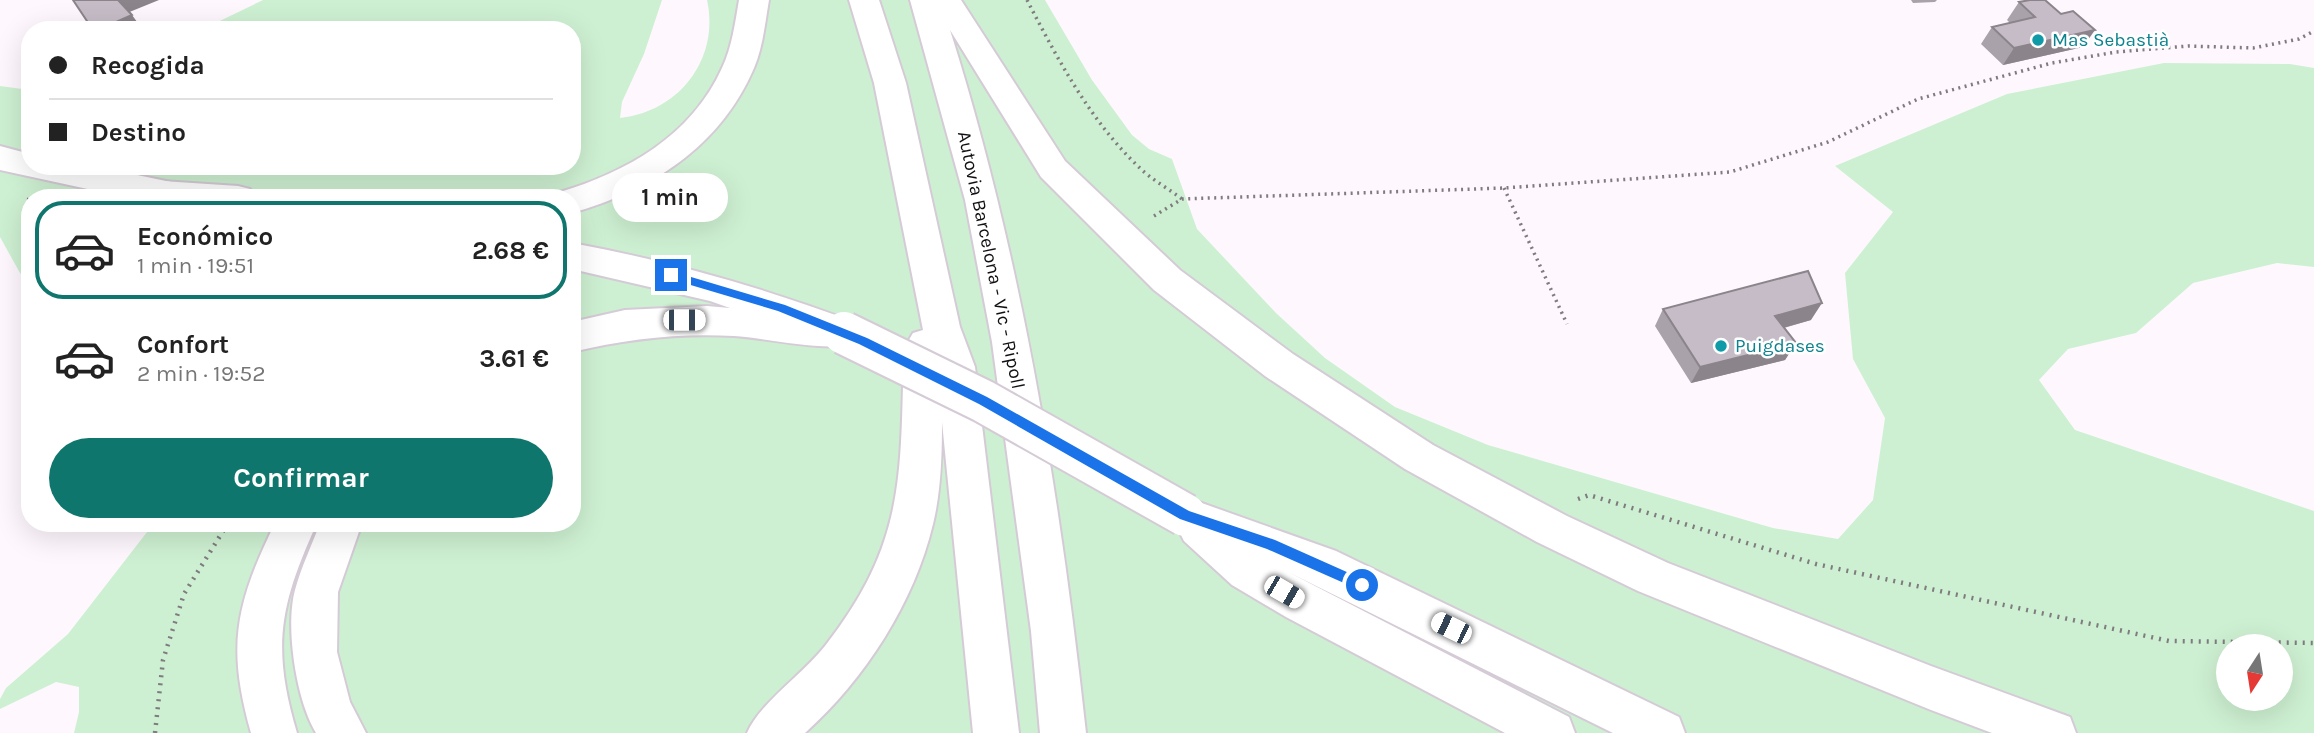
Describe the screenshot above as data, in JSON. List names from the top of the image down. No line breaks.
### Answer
{"streets":{"main road":["Autovia Barcelona - Vic - Ripoll"]},"places":["Mas Sebastià","Puigdases"],"north":"bottom","page":{"banner":["Recogida","Destino"],"bubble":"1 min","list":[{"name":"Económico","note":"1 min · 19:51","value":"2.68 €"},{"name":"Confort","note":"2 min · 19:52","value":"3.61 €"}],"buttons":"Confirmar"}}
